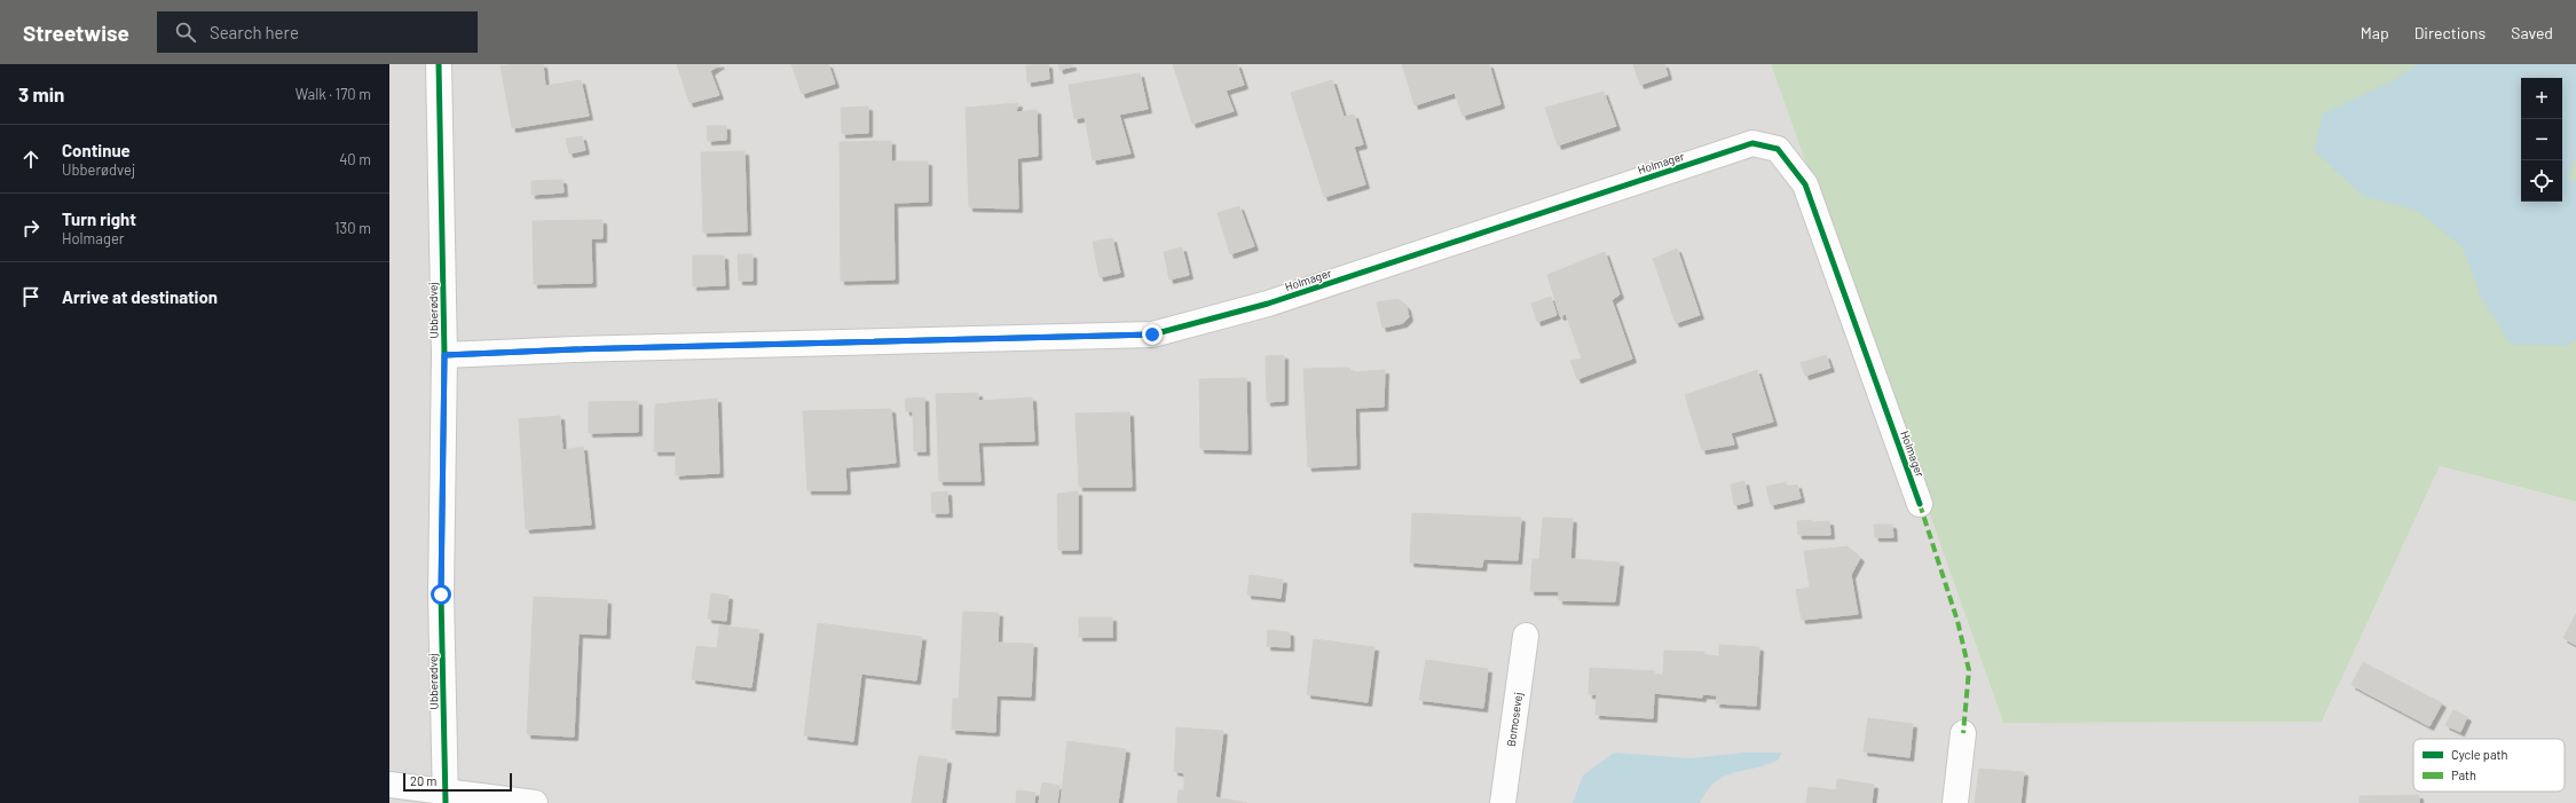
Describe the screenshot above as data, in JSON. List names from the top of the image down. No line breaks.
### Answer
{"streets":{"street":["Holmager","Ubberødvej","Bomosevej"]},"crossings":[["Holmager","Ubberødvej"]],"legend":["Cycle path","Path"],"scale_bar":"20 m","page":{"header":"Streetwise","search":"Search here","nav":["Map","Directions","Saved"],"heading":["3 min","Walk · 170 m"],"map_buttons":["+","−"],"list":[["Continue","Ubberødvej","40 m"],["Turn right","Holmager","130 m"],"Arrive at destination"],"scale":"20 m"}}
